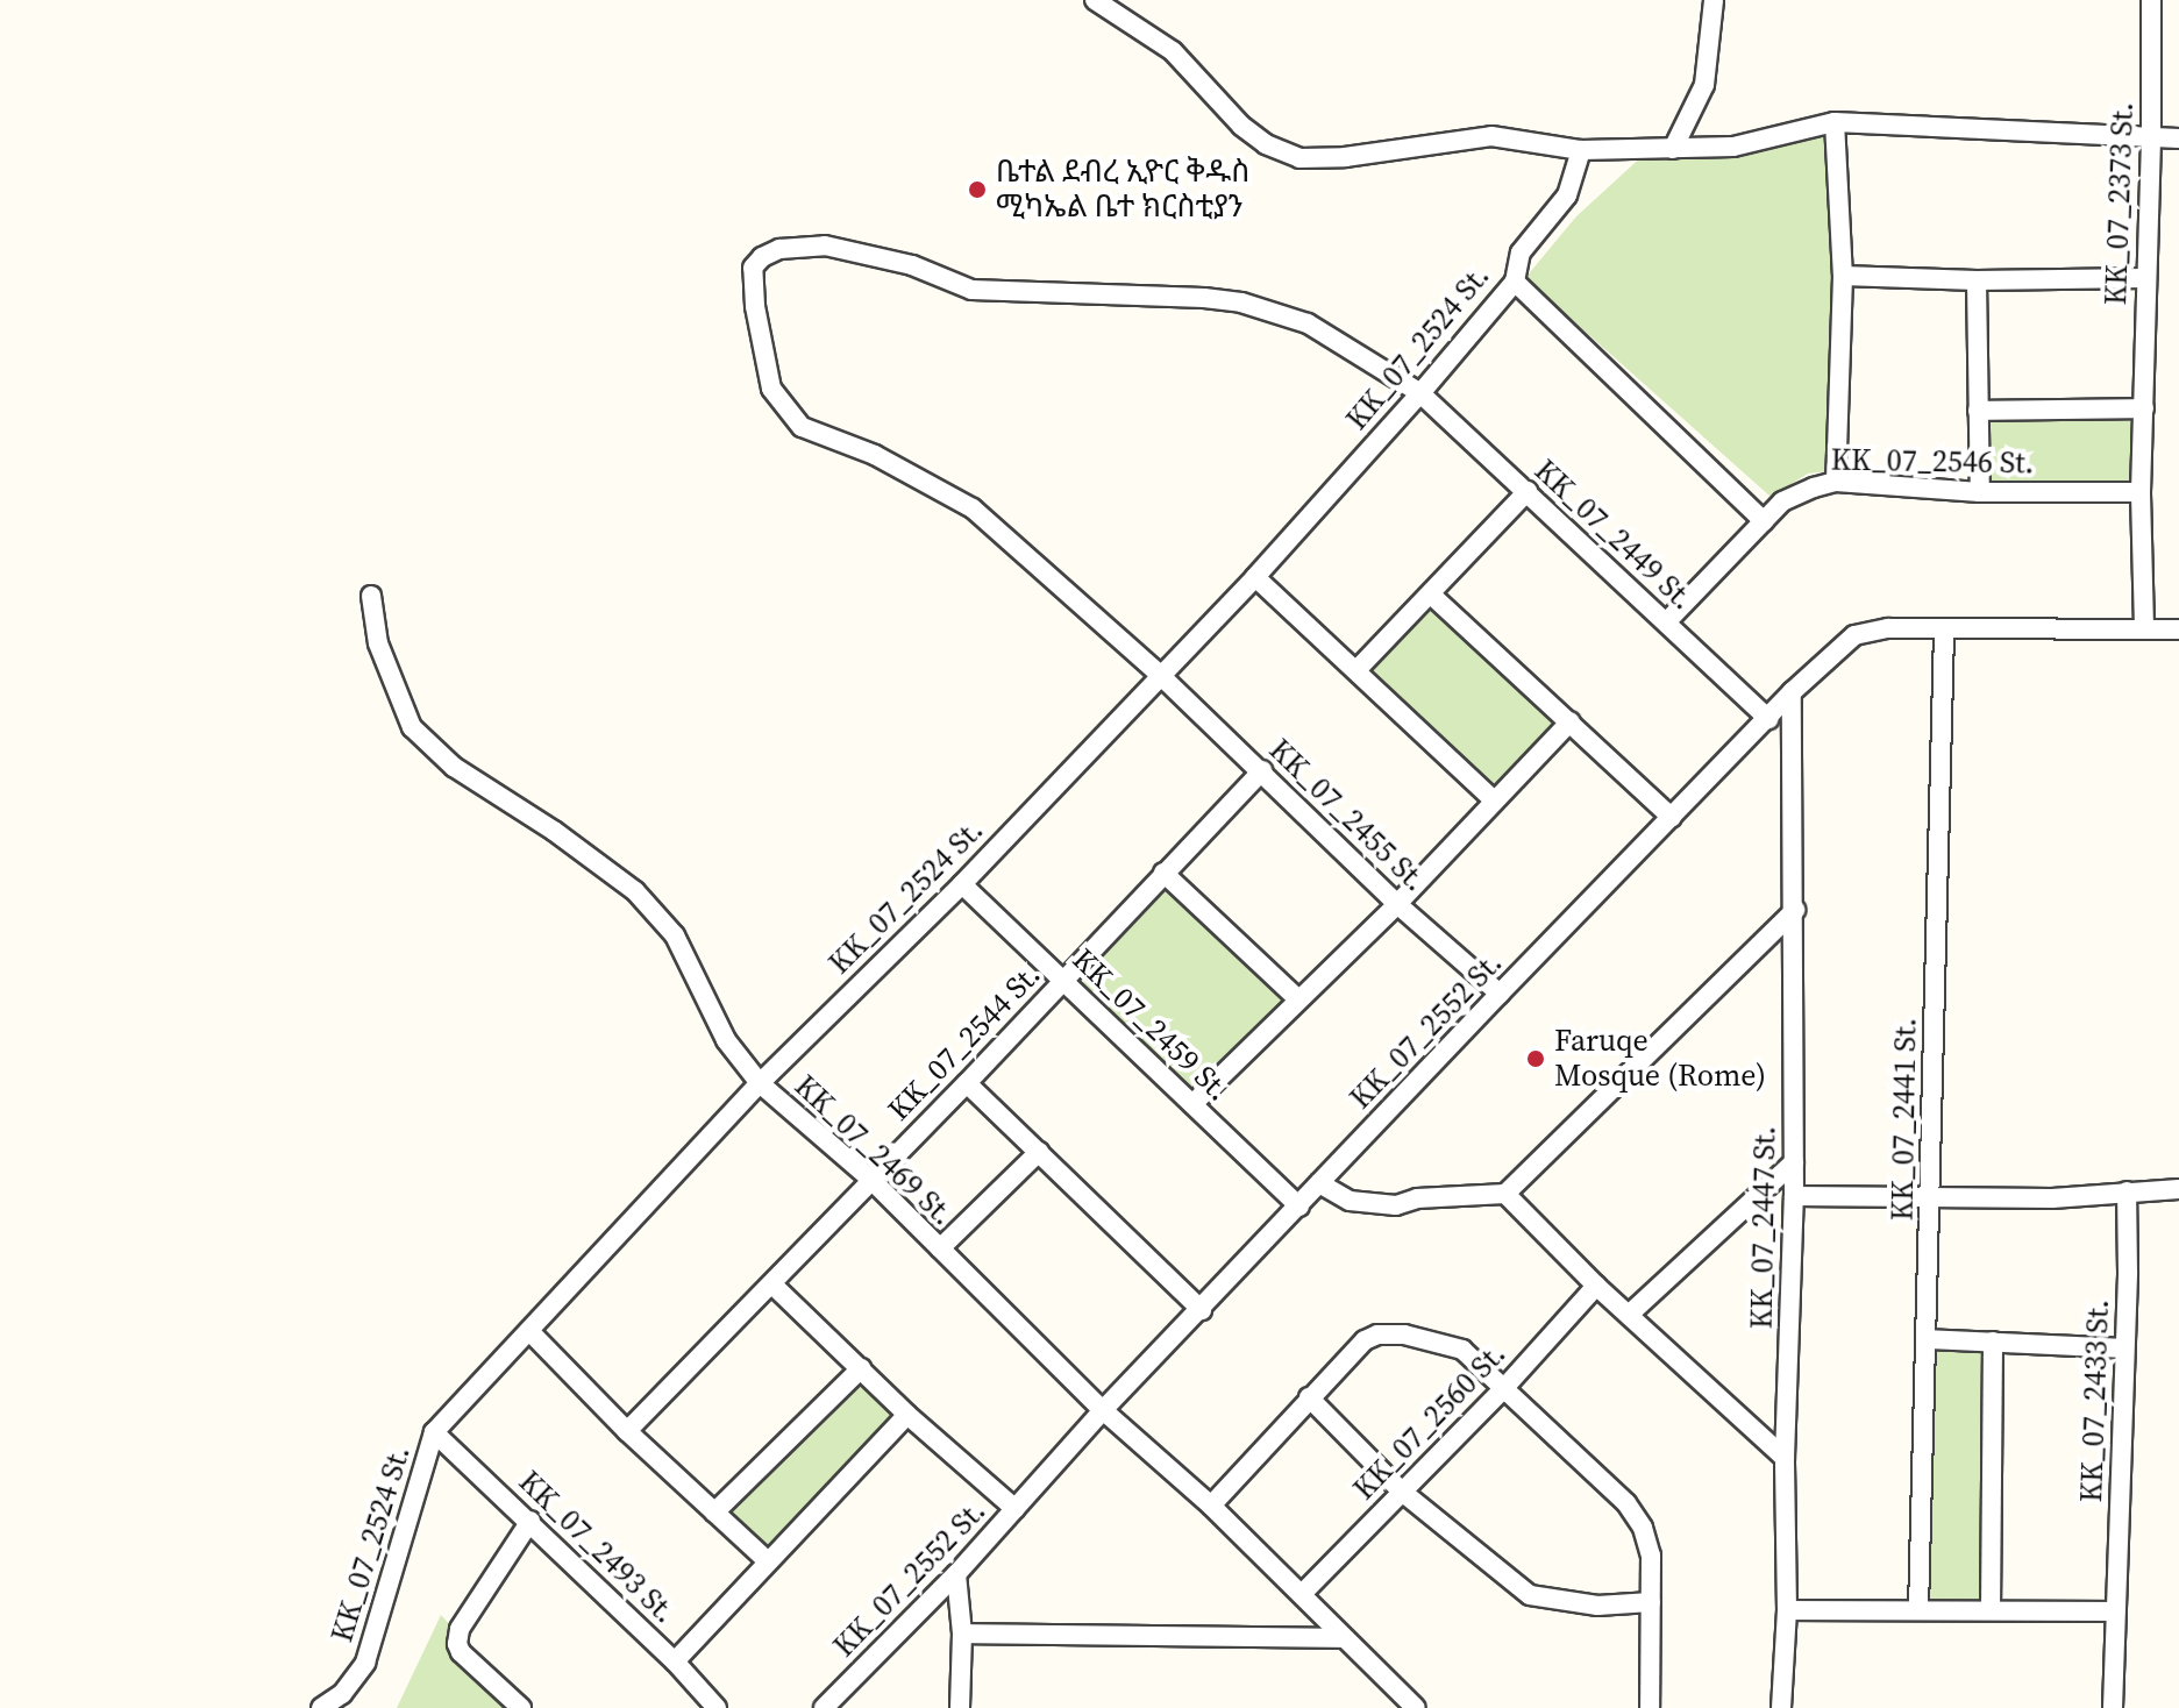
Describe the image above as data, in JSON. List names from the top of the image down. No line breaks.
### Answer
{"streets":{"street":["KK_07_2373 St.","KK_07_2524 St.","KK_07_2546 St.","KK_07_2449 St.","KK_07_2455 St.","KK_07_2459 St.","KK_07_2552 St.","KK_07_2544 St.","KK_07_2441 St.","KK_07_2469 St.","KK_07_2447 St.","KK_07_2433 St.","KK_07_2560 St.","KK_07_2493 St."]},"crossings":[["KK_07_2373 St.","KK_07_2546 St."],["KK_07_2373 St.","KK_07_2552 St."],["KK_07_2524 St.","KK_07_2449 St."],["KK_07_2524 St.","KK_07_2455 St."],["KK_07_2524 St.","KK_07_2459 St."],["KK_07_2524 St.","KK_07_2469 St."],["KK_07_2524 St.","KK_07_2493 St."],["KK_07_2546 St.","KK_07_2449 St."],["KK_07_2449 St.","KK_07_2455 St."],["KK_07_2449 St.","KK_07_2552 St."],["KK_07_2455 St.","KK_07_2552 St."],["KK_07_2455 St.","KK_07_2544 St."],["KK_07_2459 St.","KK_07_2552 St."],["KK_07_2459 St.","KK_07_2544 St."],["KK_07_2552 St.","KK_07_2441 St."],["KK_07_2552 St.","KK_07_2469 St."],["KK_07_2552 St.","KK_07_2447 St."],["KK_07_2544 St.","KK_07_2469 St."],["KK_07_2469 St.","KK_07_2560 St."]],"places":["ቤተል ደብረ ኢዮር ቅዱስ ሚካኤል ቤተ ክርስቲያን","Faruqe Mosque (Rome)"]}
